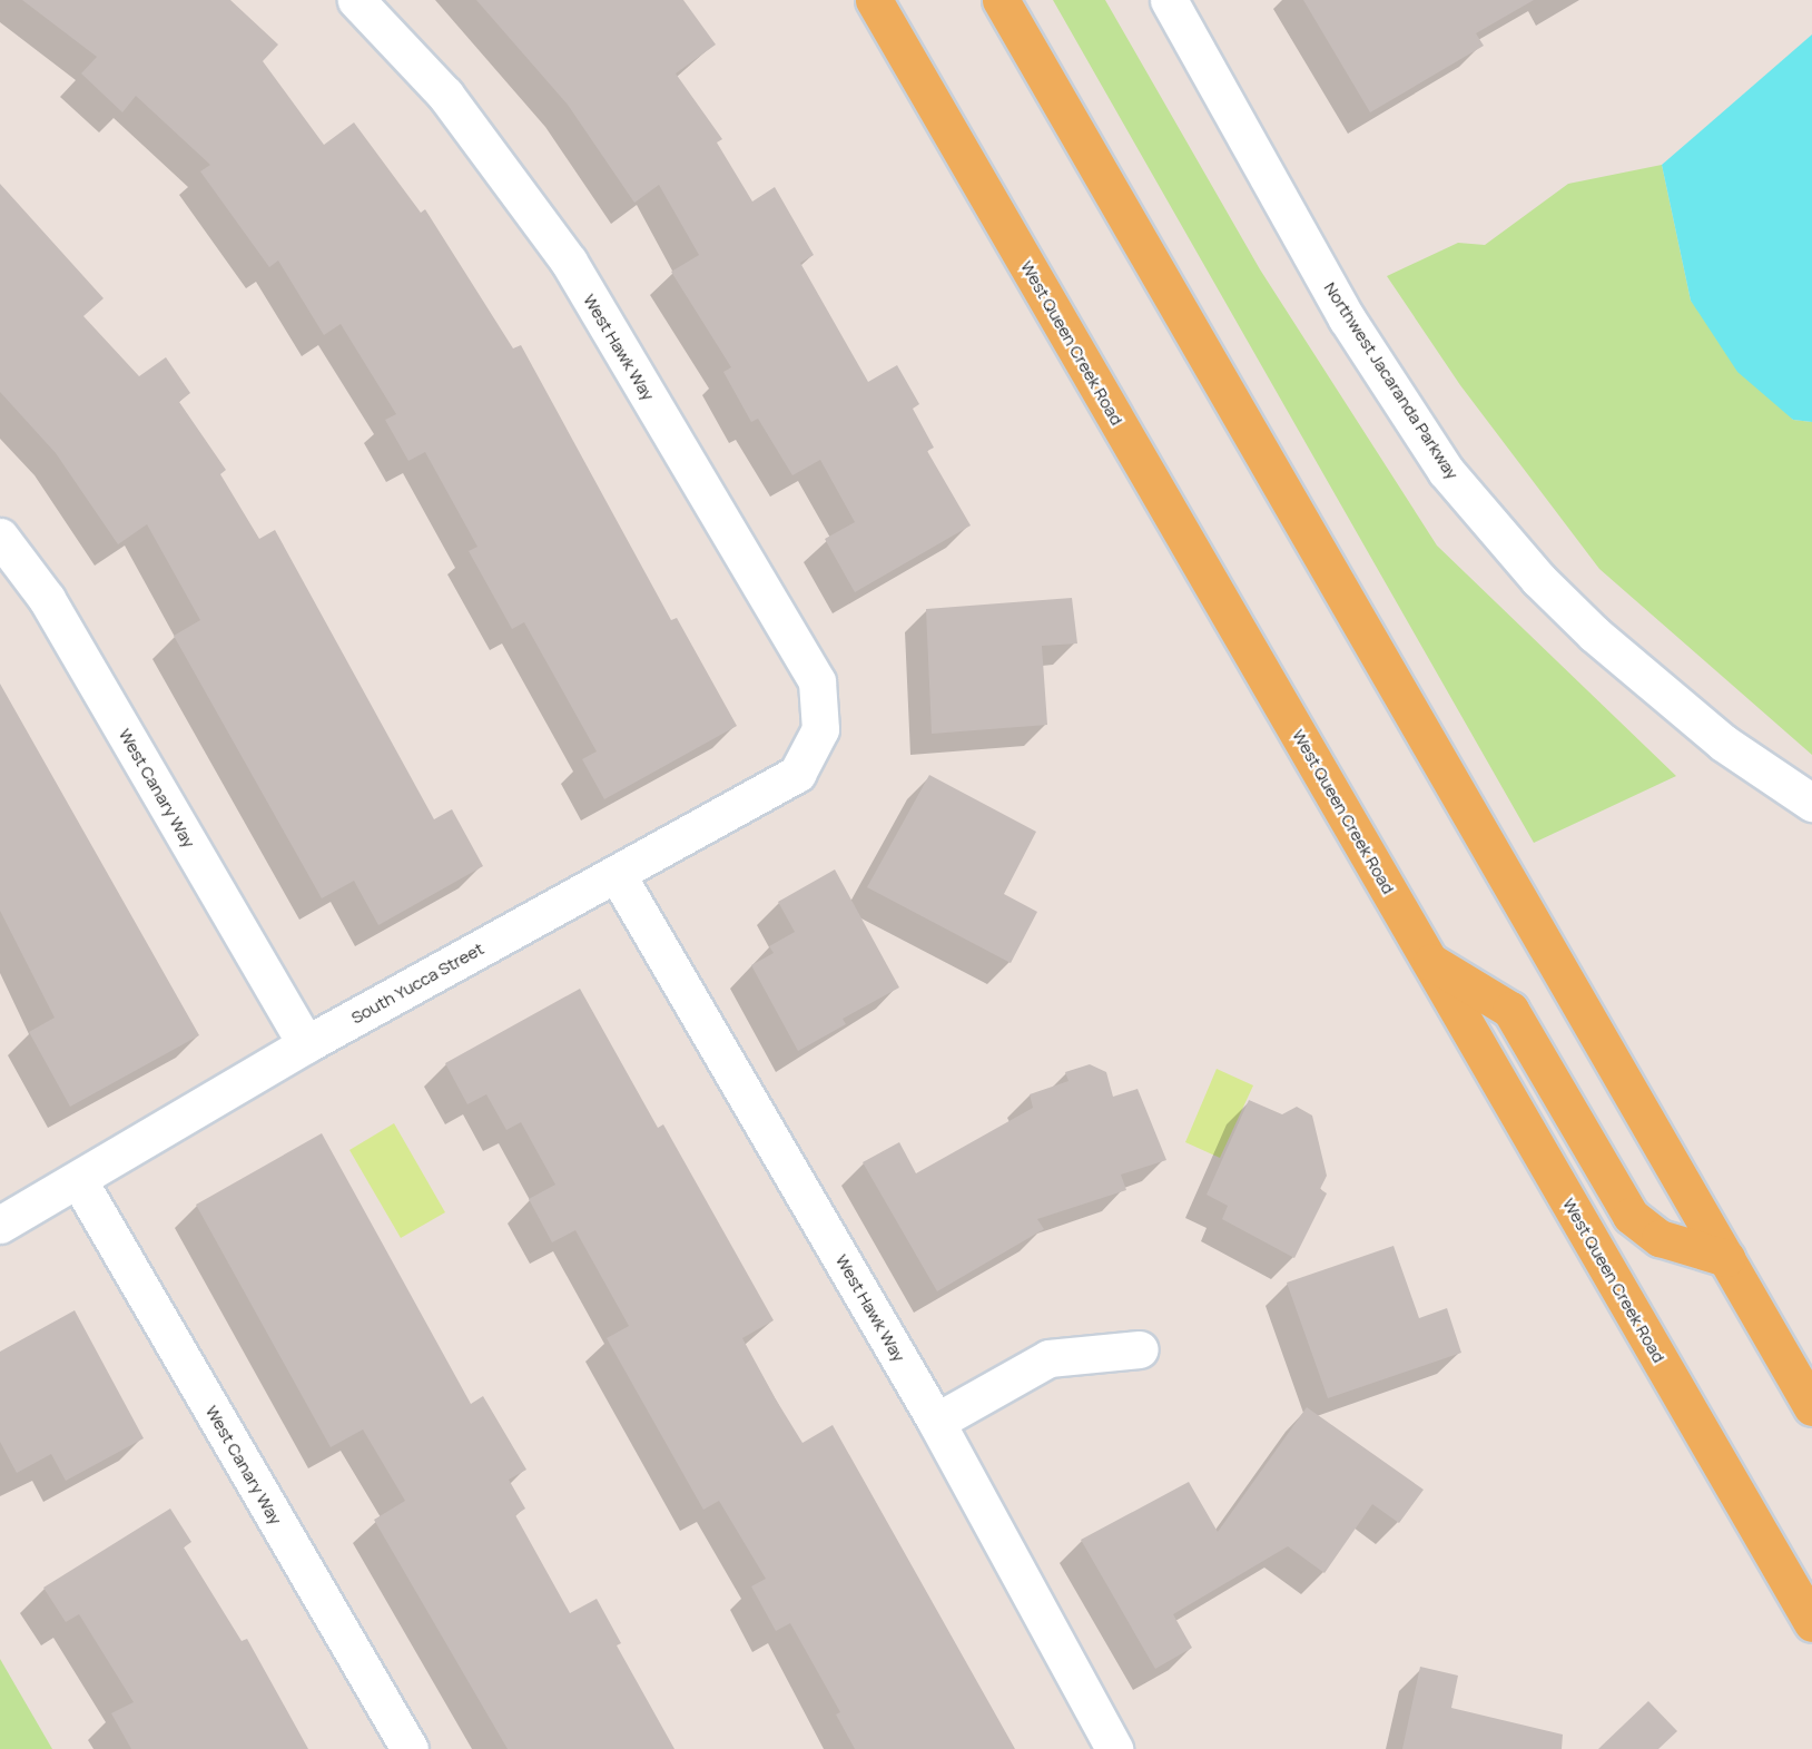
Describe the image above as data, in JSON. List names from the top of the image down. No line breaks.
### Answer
{"streets":{"main road":["West Queen Creek Road"],"street":["West Hawk Way","Northwest Jacaranda Parkway","West Canary Way","South Yucca Street"]},"crossings":[["West Hawk Way","South Yucca Street"],["West Canary Way","South Yucca Street"]]}
